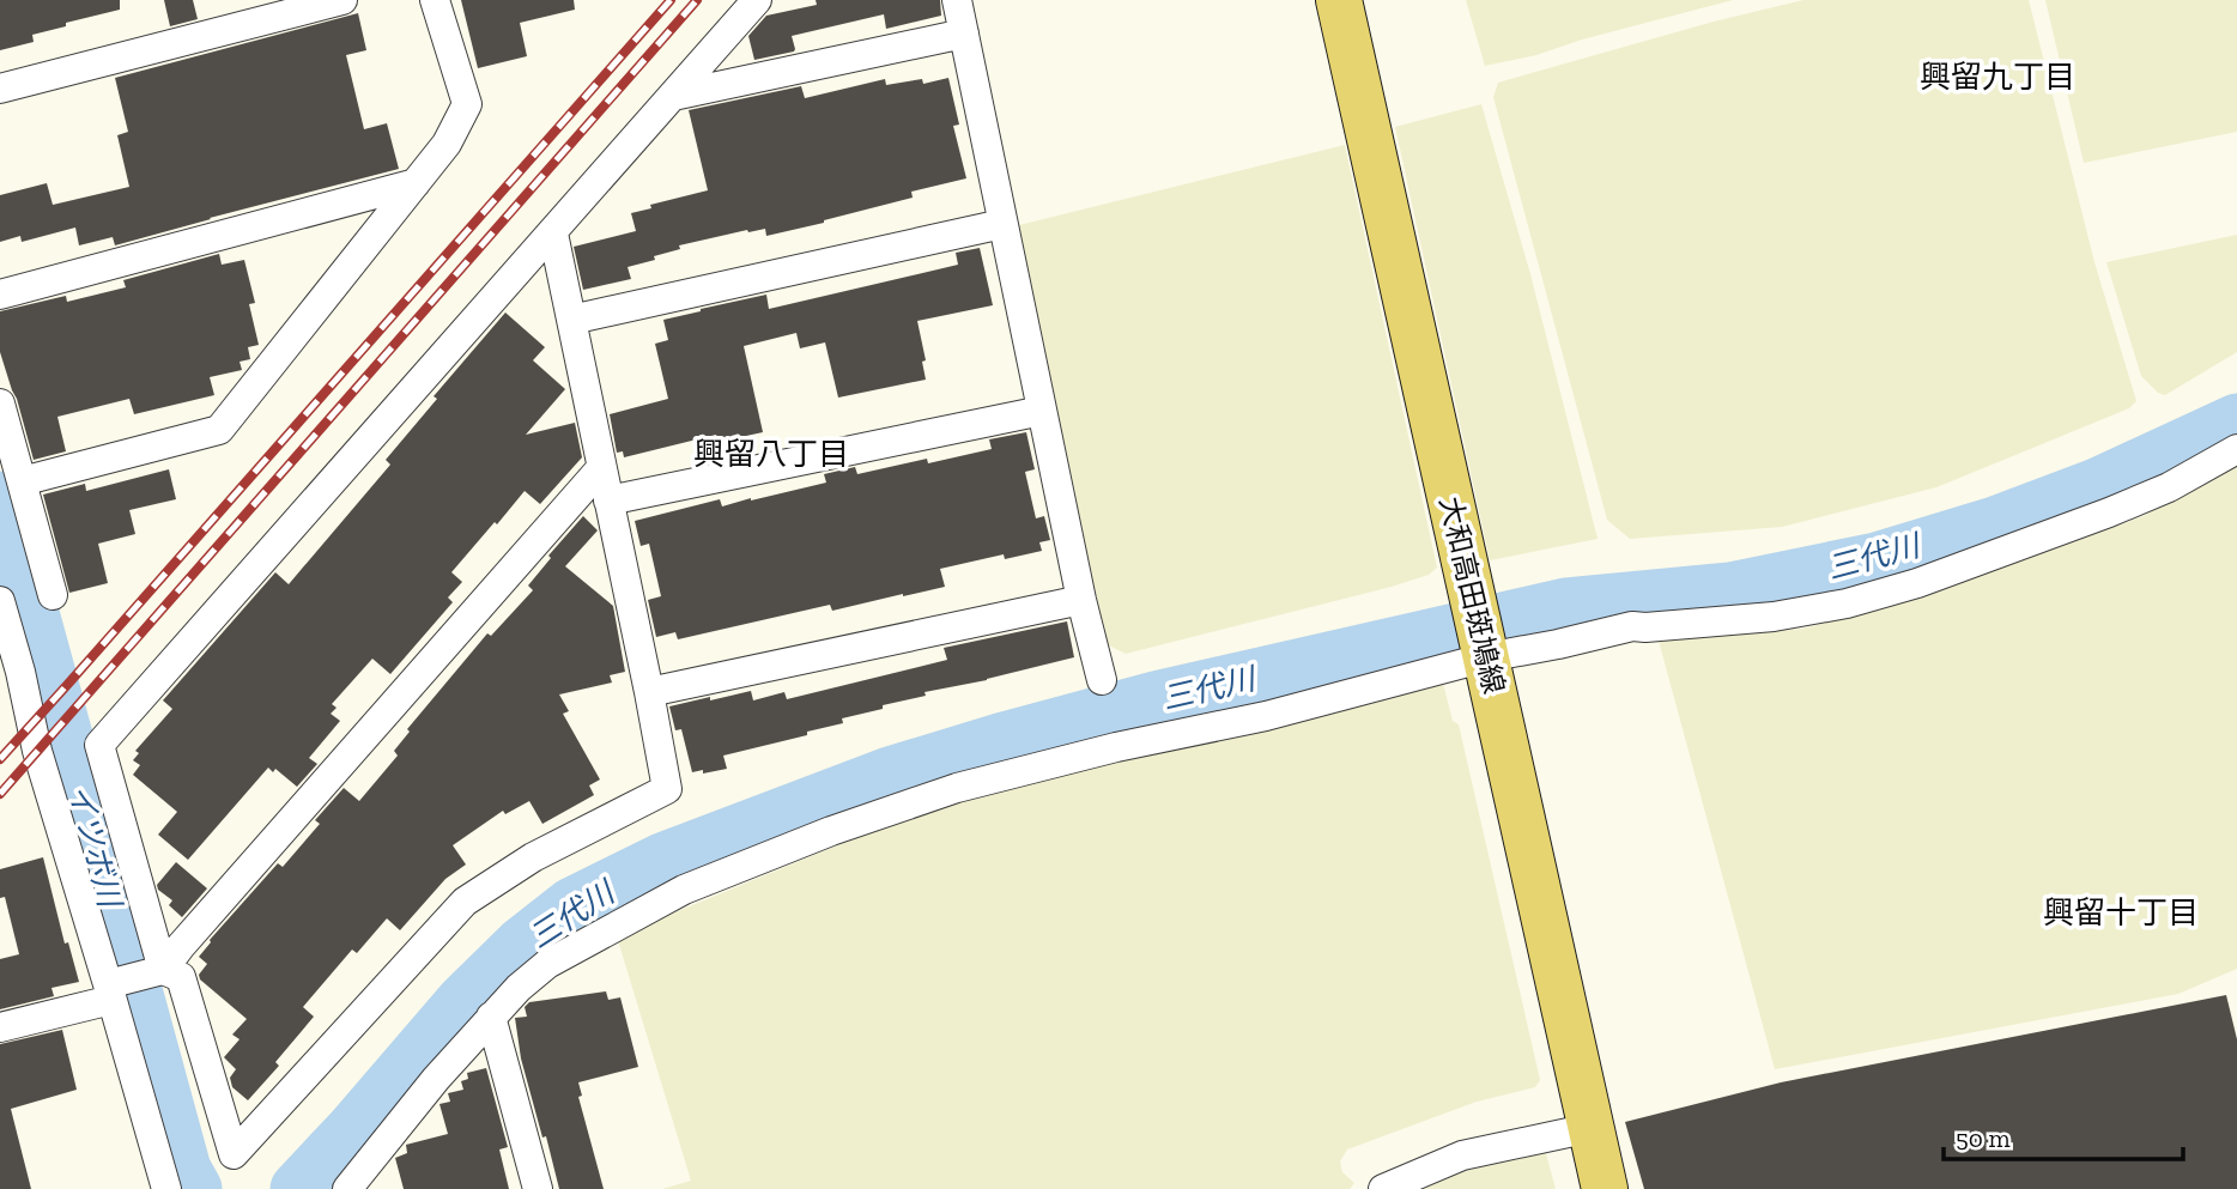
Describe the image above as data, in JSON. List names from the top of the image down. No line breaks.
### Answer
{"streets":{"main road":["大和高田斑鳩線"]},"districts":["興留九丁目","興留八丁目","興留十丁目"],"water":["三代川","イツボ川"],"scale_bar":"50 m"}
